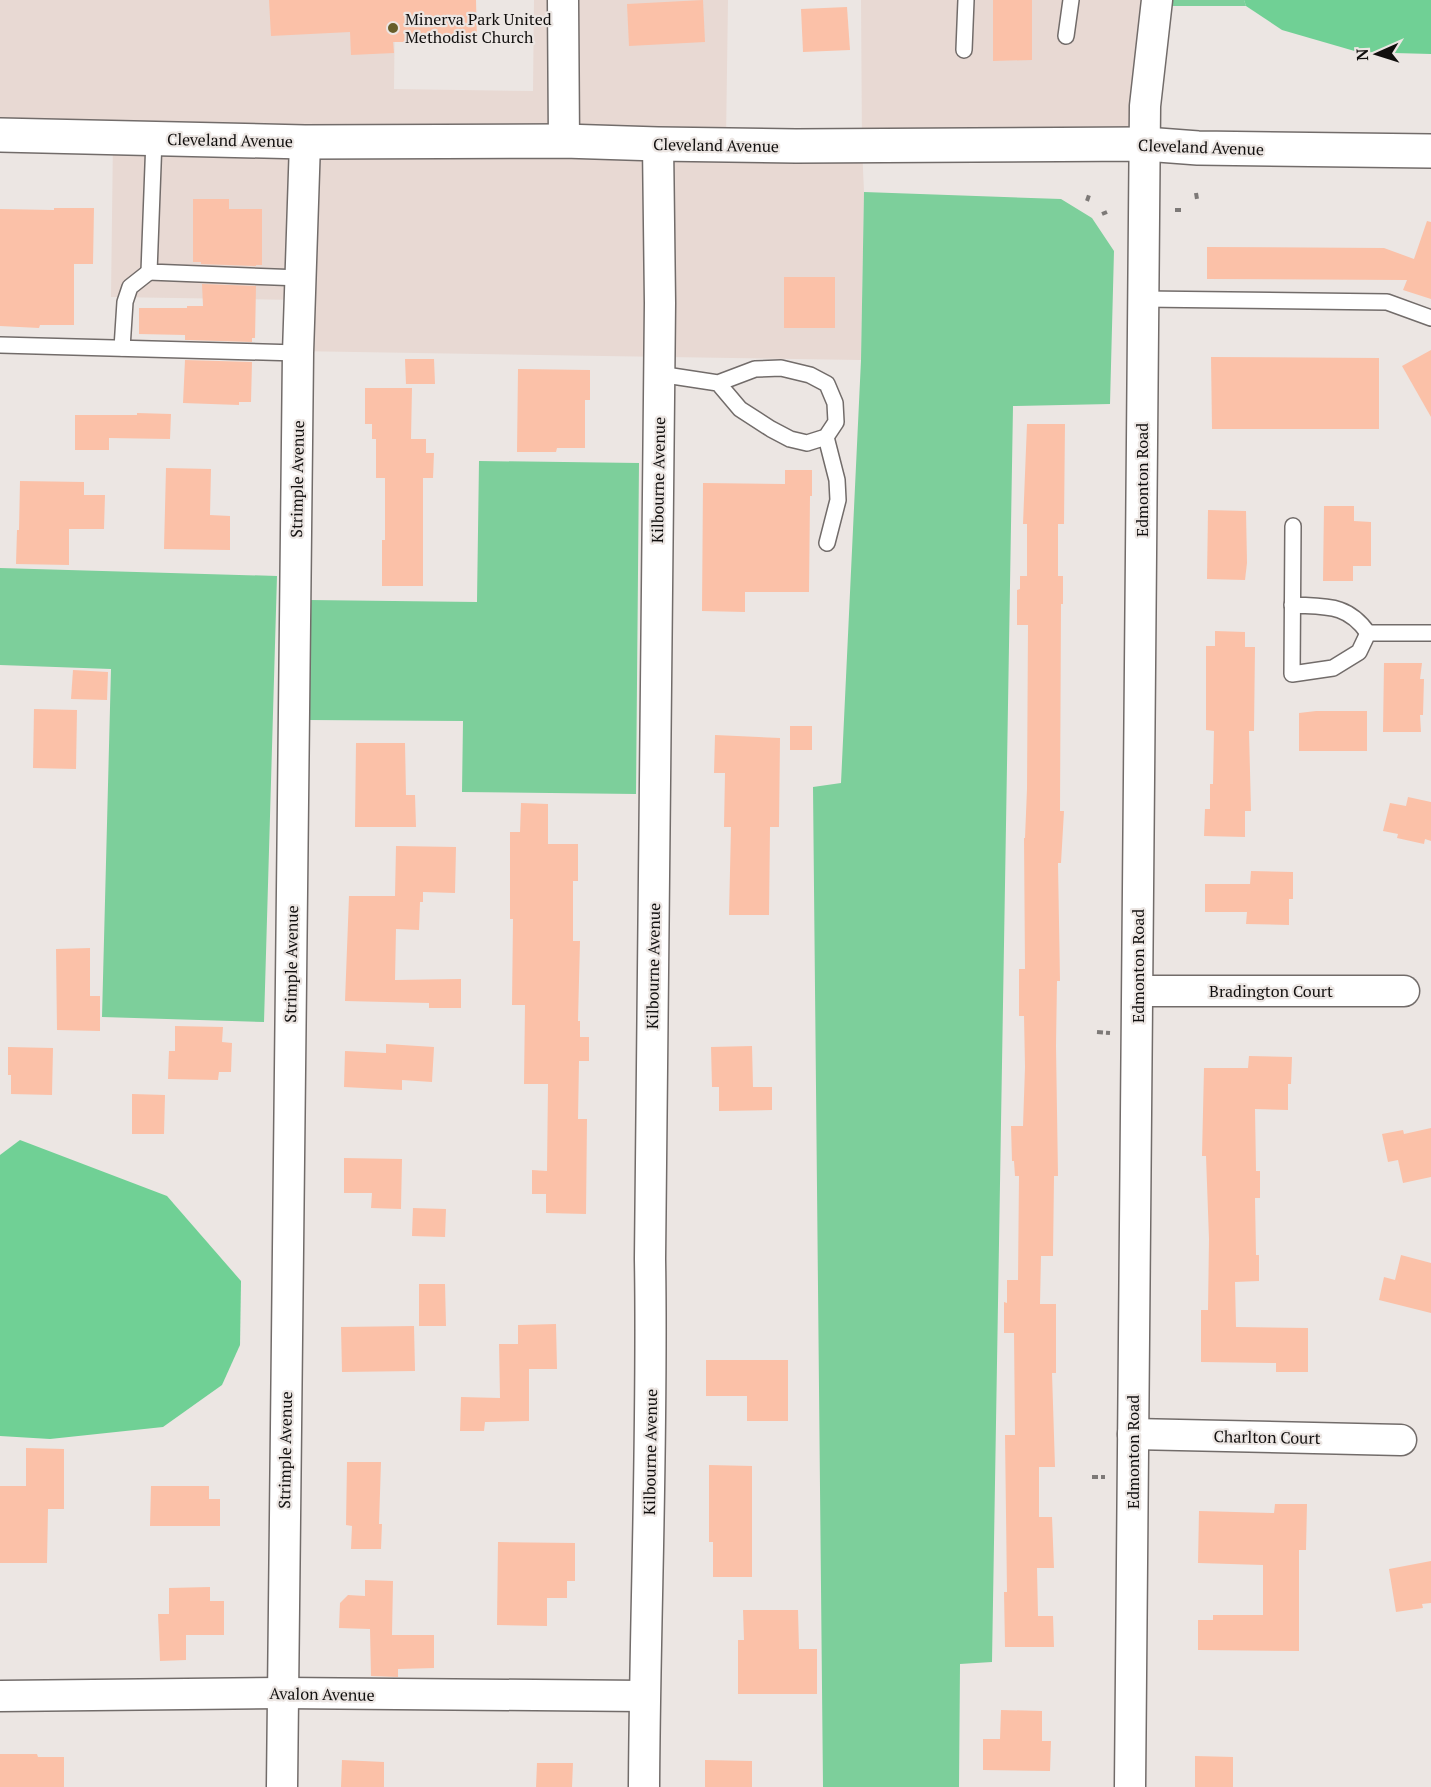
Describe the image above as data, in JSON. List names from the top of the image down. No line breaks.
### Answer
{"streets":{"main road":["Cleveland Avenue"],"street":["Strimple Avenue","Kilbourne Avenue","Edmonton Road","Bradington Court","Charlton Court","Avalon Avenue"]},"crossings":[["Cleveland Avenue","Strimple Avenue"],["Cleveland Avenue","Kilbourne Avenue"],["Cleveland Avenue","Edmonton Road"],["Strimple Avenue","Avalon Avenue"],["Kilbourne Avenue","Avalon Avenue"],["Edmonton Road","Bradington Court"],["Edmonton Road","Charlton Court"]],"places":["Minerva Park United Methodist Church"],"north":"left"}
